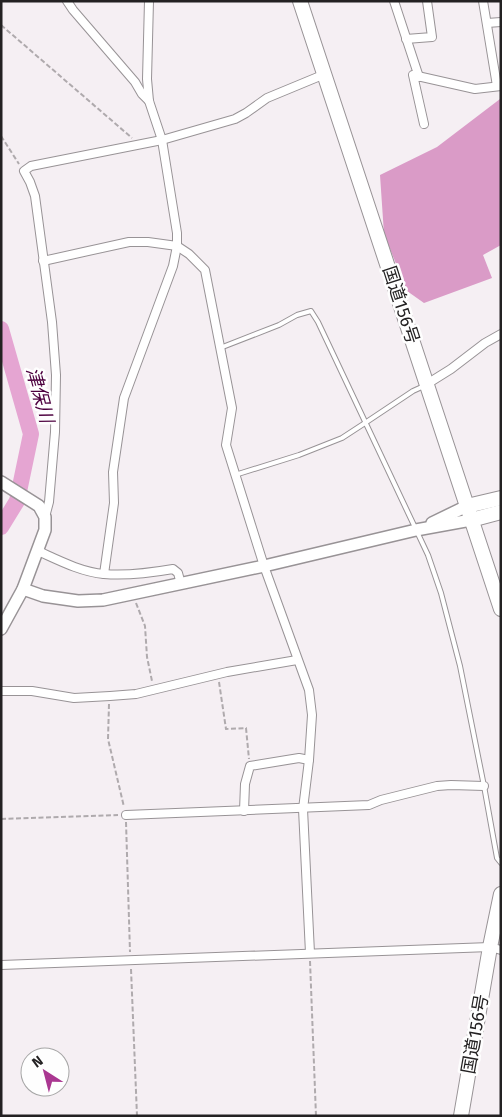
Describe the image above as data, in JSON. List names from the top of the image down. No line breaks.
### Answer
{"streets":{"highway":["国道156号"]},"water":["津保川"],"north":"top left"}
